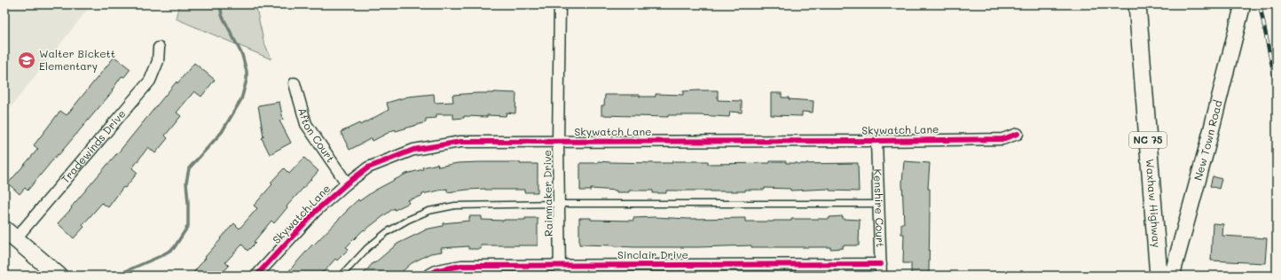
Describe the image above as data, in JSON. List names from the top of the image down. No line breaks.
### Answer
{"streets":{"main road":["NC 75","New Town Road","Waxhaw Highway"],"street":["Skywatch Lane","Afton Court","Tradewinds Drive","Rainmaker Drive","Kenshire Court","Sinclair Drive"]},"crossings":[["Skywatch Lane","Afton Court"],["Skywatch Lane","Rainmaker Drive"],["Skywatch Lane","Kenshire Court"],["Rainmaker Drive","Sinclair Drive"],["Kenshire Court","Sinclair Drive"]],"places":{"school or university":["Walter Bickett Elementary"]}}
